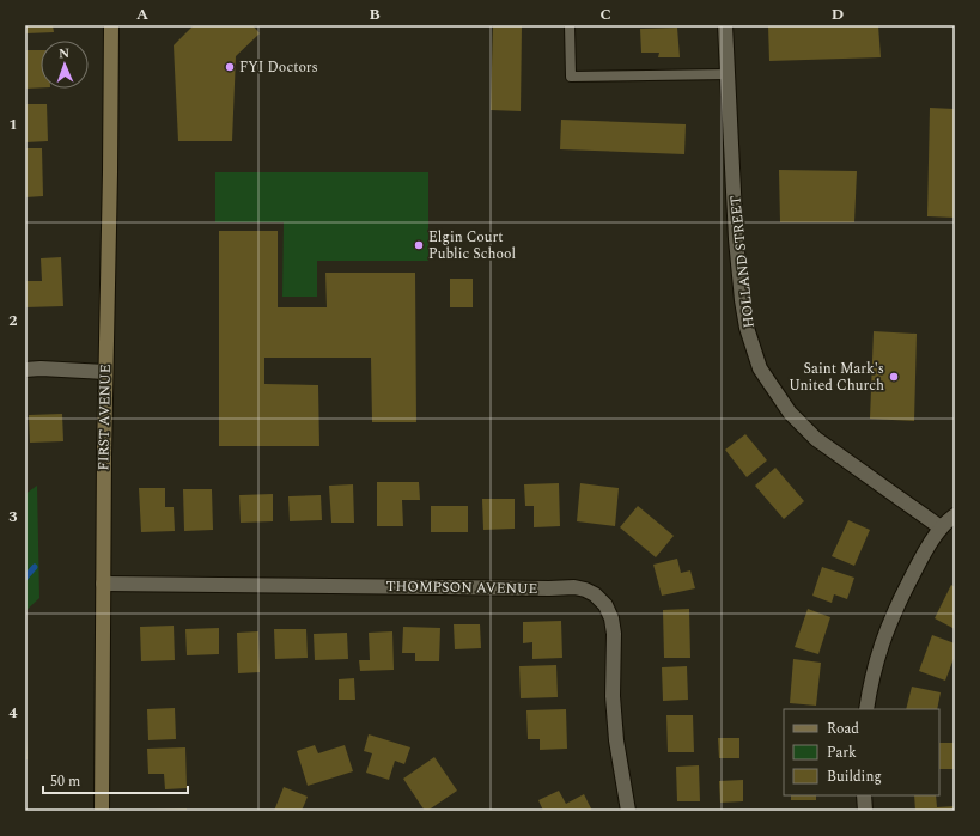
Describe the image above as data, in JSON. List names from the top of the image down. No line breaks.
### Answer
{"streets":{"street":["HOLLAND STREET","FIRST AVENUE","THOMPSON AVENUE"]},"crossings":[["FIRST AVENUE","THOMPSON AVENUE"]],"places":["FYI Doctors","Elgin Court Public School","Saint Mark's United Church"],"legend":["Road","Park","Building"],"scale_bar":"50 m","north":"top","grid":{"columns":["A","B","C","D"],"rows":["1","2","3","4"]}}
